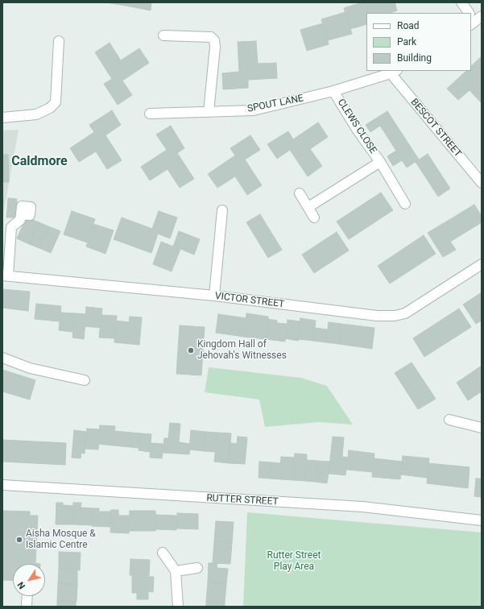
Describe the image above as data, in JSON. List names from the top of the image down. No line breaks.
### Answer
{"streets":{"street":["SPOUT LANE","CLEWS CLOSE","BESCOT STREET","VICTOR STREET","RUTTER STREET"]},"crossings":[["SPOUT LANE","CLEWS CLOSE"],["SPOUT LANE","BESCOT STREET"]],"districts":["Caldmore"],"parks":["Rutter Street Play Area"],"places":["Kingdom Hall of Jehovah's Witnesses","Aisha Mosque & Islamic Centre"],"legend":["Road","Park","Building"],"north":"bottom left"}
